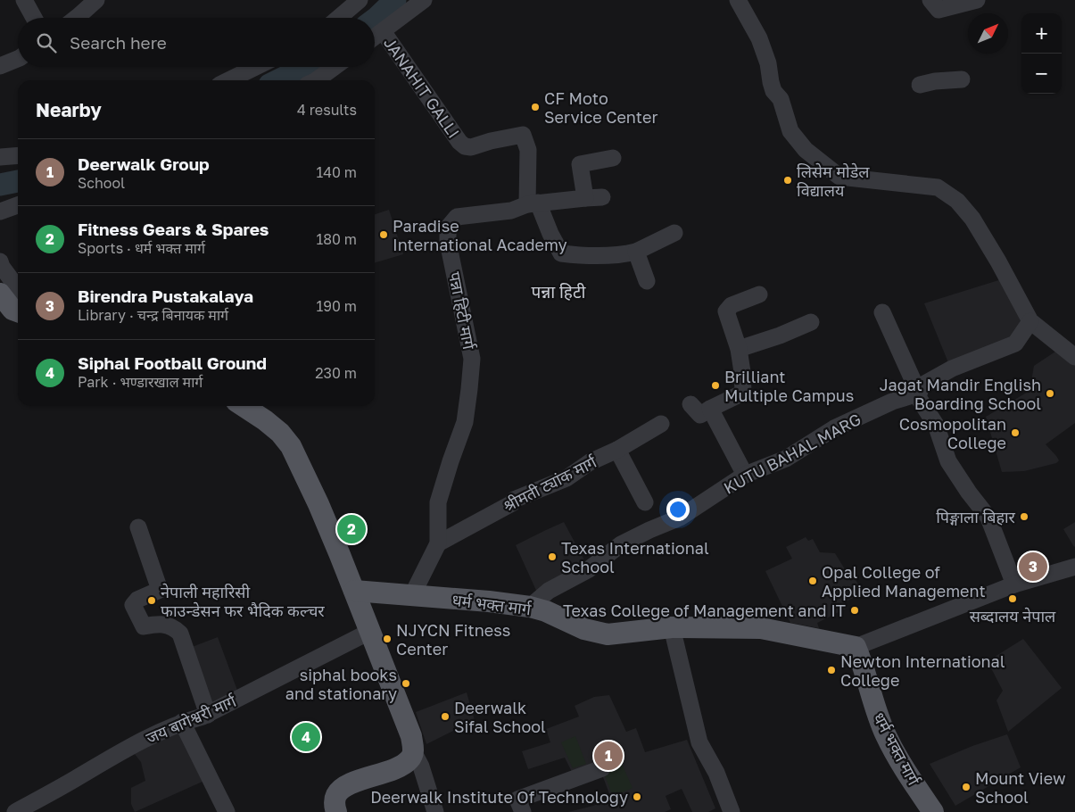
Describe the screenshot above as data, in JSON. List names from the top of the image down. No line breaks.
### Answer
{"streets":{"main road":["धर्म भक्त मार्ग"],"street":["JANAHIT GALLI","पन्ना हिटी मार्ग","KUTU BAHAL MARG","श्रीमती ट्यांक मार्ग","जय बागेश्वरी मार्ग"]},"crossings":[["JANAHIT GALLI","पन्ना हिटी मार्ग"],["पन्ना हिटी मार्ग","श्रीमती ट्यांक मार्ग"],["पन्ना हिटी मार्ग","धर्म भक्त मार्ग"],["KUTU BAHAL MARG","धर्म भक्त मार्ग"]],"districts":["पन्ना हिटी"],"places":["CF Moto Service Center","लिसेम मोडेल विद्यालय","Paradise International Academy","Brilliant Multiple Campus","Jagat Mandir English Boarding School","Cosmopolitan College","पिङ्गाला बिहार","Texas International School","Opal College of Applied Management","सब्दालय नेपाल","नेपाली महारिसी फाउन्डेसन फर भैदिक कल्चर","Texas College of Management and IT","NJYCN Fitness Center","Newton International College","siphal books and stationary","Deerwalk Sifal School","Mount View School","Deerwalk Institute Of Technology"],"north":"top right","page":{"map_buttons":["+","−"],"search":"Search here","heading":["Nearby","4 results"],"list":[{"mark":"1","name":"Deerwalk Group","note":"School","value":"140 m"},{"mark":"2","name":"Fitness Gears & Spares","note":"Sports · धर्म भक्त मार्ग","value":"180 m"},{"mark":"3","name":"Birendra Pustakalaya","note":"Library · चन्द्र बिनायक मार्ग","value":"190 m"},{"mark":"4","name":"Siphal Football Ground","note":"Park · भण्डारखाल मार्ग","value":"230 m"}],"pins":["2","3","4","1"]}}
